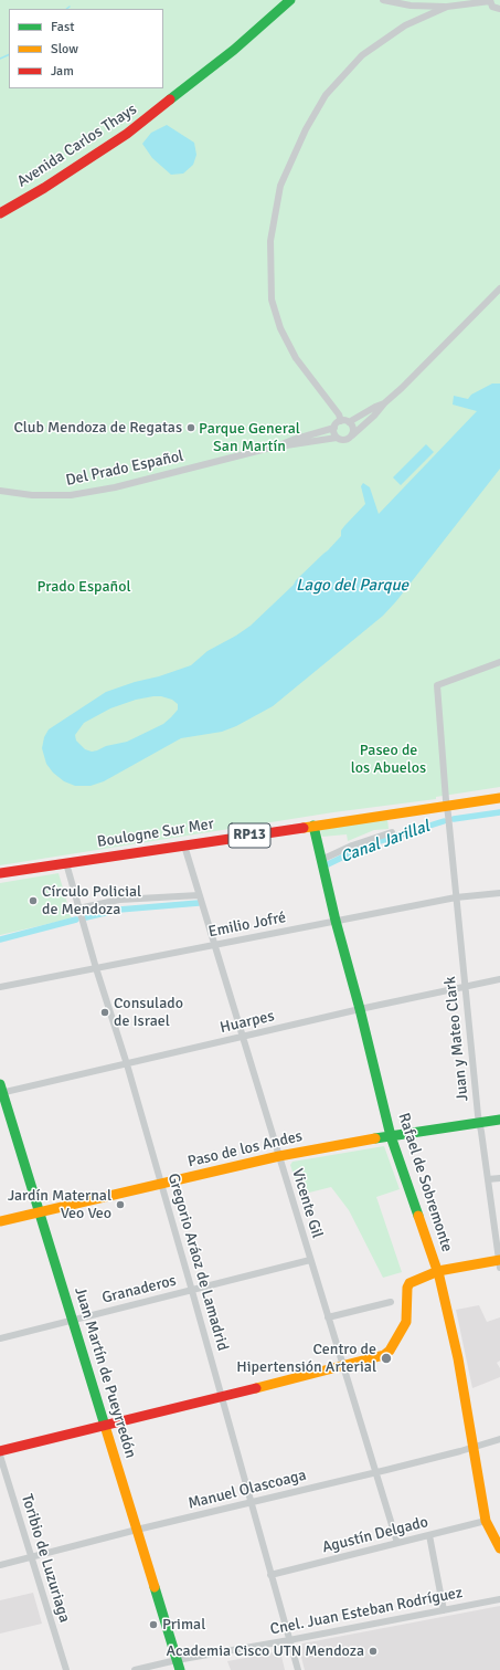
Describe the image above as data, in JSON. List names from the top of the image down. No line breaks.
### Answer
{"streets":{"street":["Avenida Carlos Thays","Del Prado Español","Boulogne Sur Mer","RP13","Emilio Jofré","Huarpes","Juan y Mateo Clark","Paso de los Andes","Rafael de Sobremonte","Vicente Gil","Gregorio Aráoz de Lamadrid","Granaderos","Juan Martín de Pueyrredón","Manuel Olascoaga","Agustín Delgado","Toribio de Luzuriaga","Cnel. Juan Esteban Rodríguez"]},"crossings":[["Boulogne Sur Mer","Juan y Mateo Clark"],["Boulogne Sur Mer","Rafael de Sobremonte"],["Boulogne Sur Mer","Vicente Gil"],["Boulogne Sur Mer","Gregorio Aráoz de Lamadrid"],["Emilio Jofré","Juan y Mateo Clark"],["Emilio Jofré","Rafael de Sobremonte"],["Emilio Jofré","Vicente Gil"],["Emilio Jofré","Gregorio Aráoz de Lamadrid"],["Huarpes","Juan y Mateo Clark"],["Huarpes","Rafael de Sobremonte"],["Huarpes","Vicente Gil"],["Huarpes","Gregorio Aráoz de Lamadrid"],["Huarpes","Juan Martín de Pueyrredón"],["Juan y Mateo Clark","Paso de los Andes"],["Paso de los Andes","Rafael de Sobremonte"],["Paso de los Andes","Vicente Gil"],["Paso de los Andes","Gregorio Aráoz de Lamadrid"],["Paso de los Andes","Juan Martín de Pueyrredón"],["Rafael de Sobremonte","Manuel Olascoaga"],["Rafael de Sobremonte","Agustín Delgado"],["Vicente Gil","Granaderos"],["Vicente Gil","Manuel Olascoaga"],["Vicente Gil","Agustín Delgado"],["Gregorio Aráoz de Lamadrid","Granaderos"],["Gregorio Aráoz de Lamadrid","Manuel Olascoaga"],["Gregorio Aráoz de Lamadrid","Agustín Delgado"],["Gregorio Aráoz de Lamadrid","Cnel. Juan Esteban Rodríguez"],["Granaderos","Juan Martín de Pueyrredón"],["Juan Martín de Pueyrredón","Manuel Olascoaga"],["Juan Martín de Pueyrredón","Cnel. Juan Esteban Rodríguez"],["Manuel Olascoaga","Toribio de Luzuriaga"]],"water":["Lago del Parque","Canal Jarillal"],"parks":["Parque General San Martín","Prado Español","Paseo de los Abuelos"],"places":["Club Mendoza de Regatas","Círculo Policial de Mendoza","Consulado de Israel","Jardín Maternal Veo Veo","Centro de Hipertensión Arterial","Primal","Academia Cisco UTN Mendoza"],"legend":["Fast","Slow","Jam"]}
